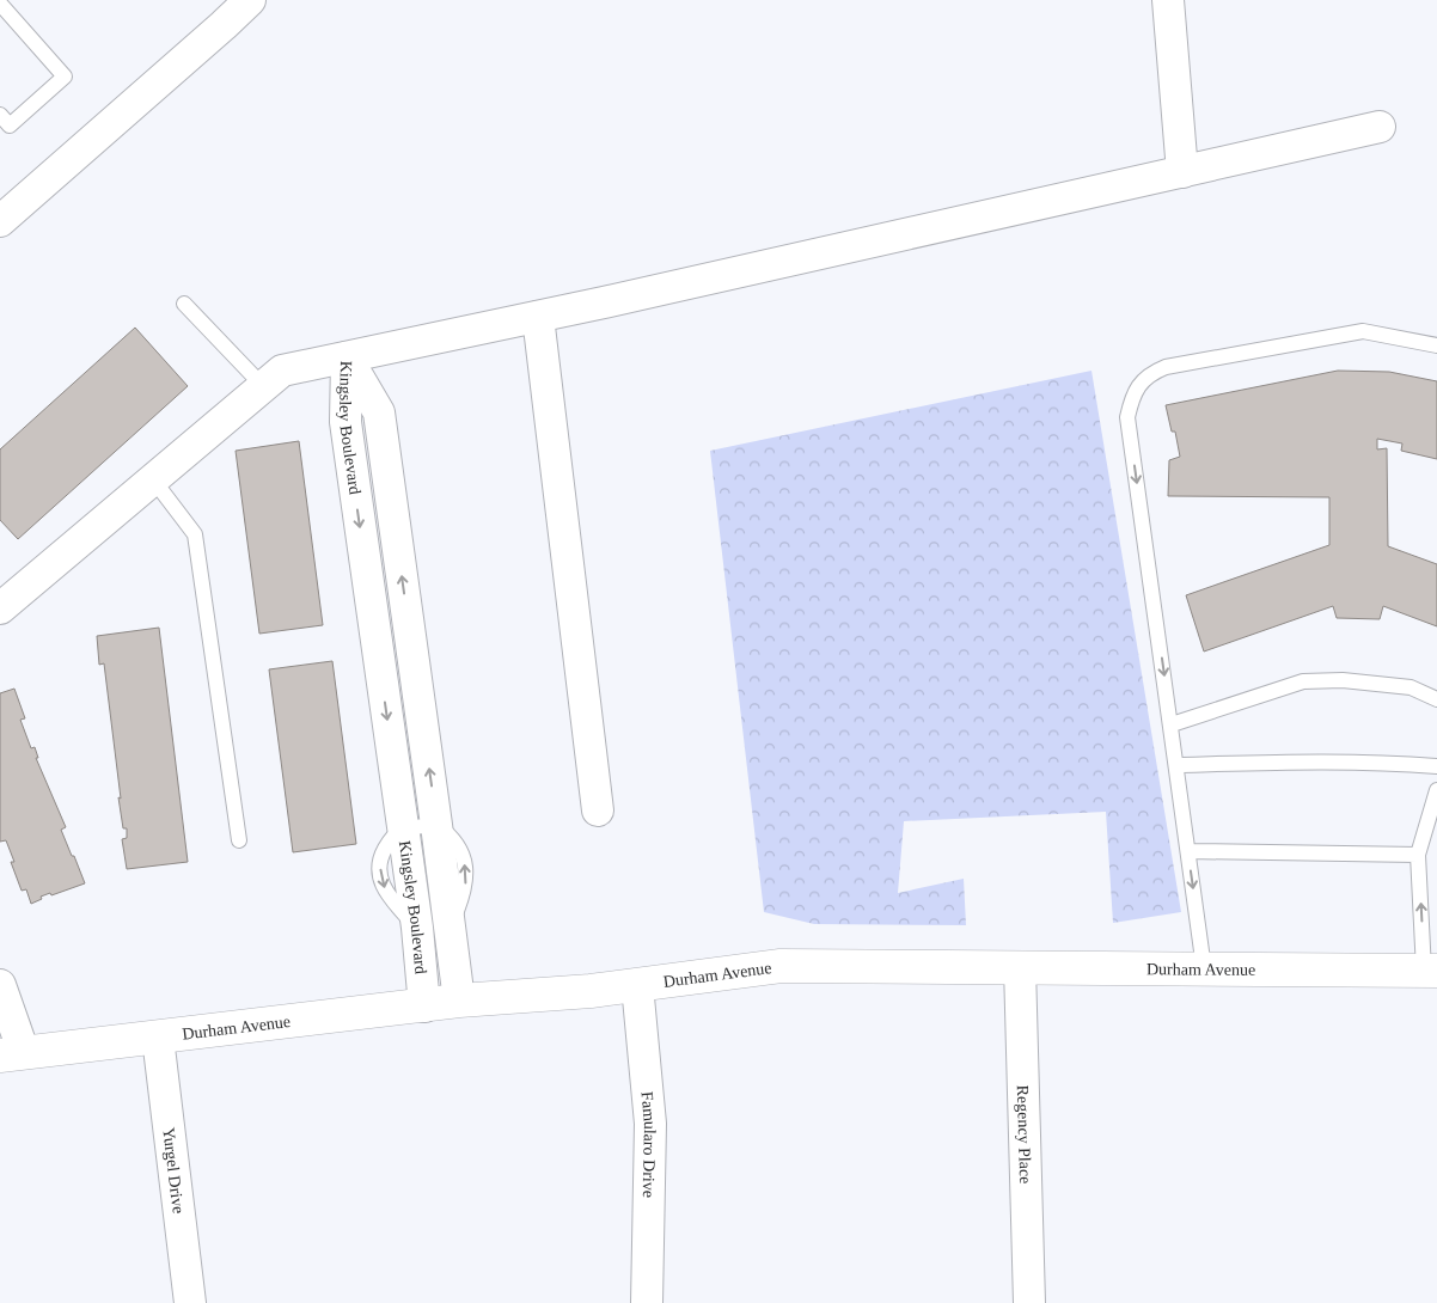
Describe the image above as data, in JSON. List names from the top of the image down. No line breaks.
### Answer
{"streets":{"main road":["Durham Avenue"],"street":["Kingsley Boulevard","Regency Place","Famularo Drive","Yurgel Drive"]},"crossings":[["Kingsley Boulevard","Durham Avenue"],["Durham Avenue","Regency Place"],["Durham Avenue","Famularo Drive"],["Durham Avenue","Yurgel Drive"]]}
